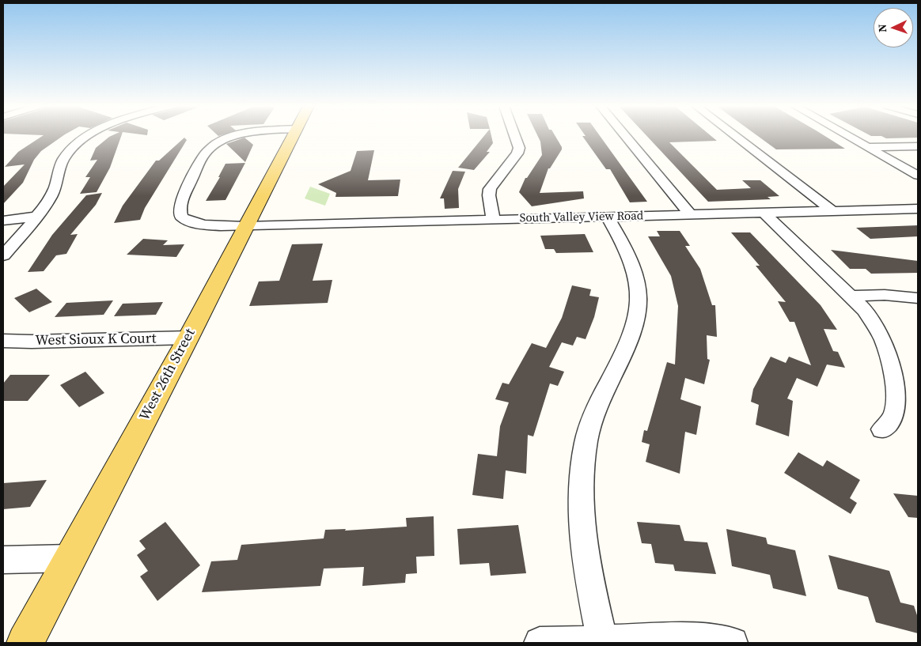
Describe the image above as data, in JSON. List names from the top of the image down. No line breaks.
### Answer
{"streets":{"main road":["West 26th Street"],"street":["South Valley View Road","West Sioux K Court"]},"crossings":[["South Valley View Road","West 26th Street"],["West Sioux K Court","West 26th Street"]],"north":"left"}
